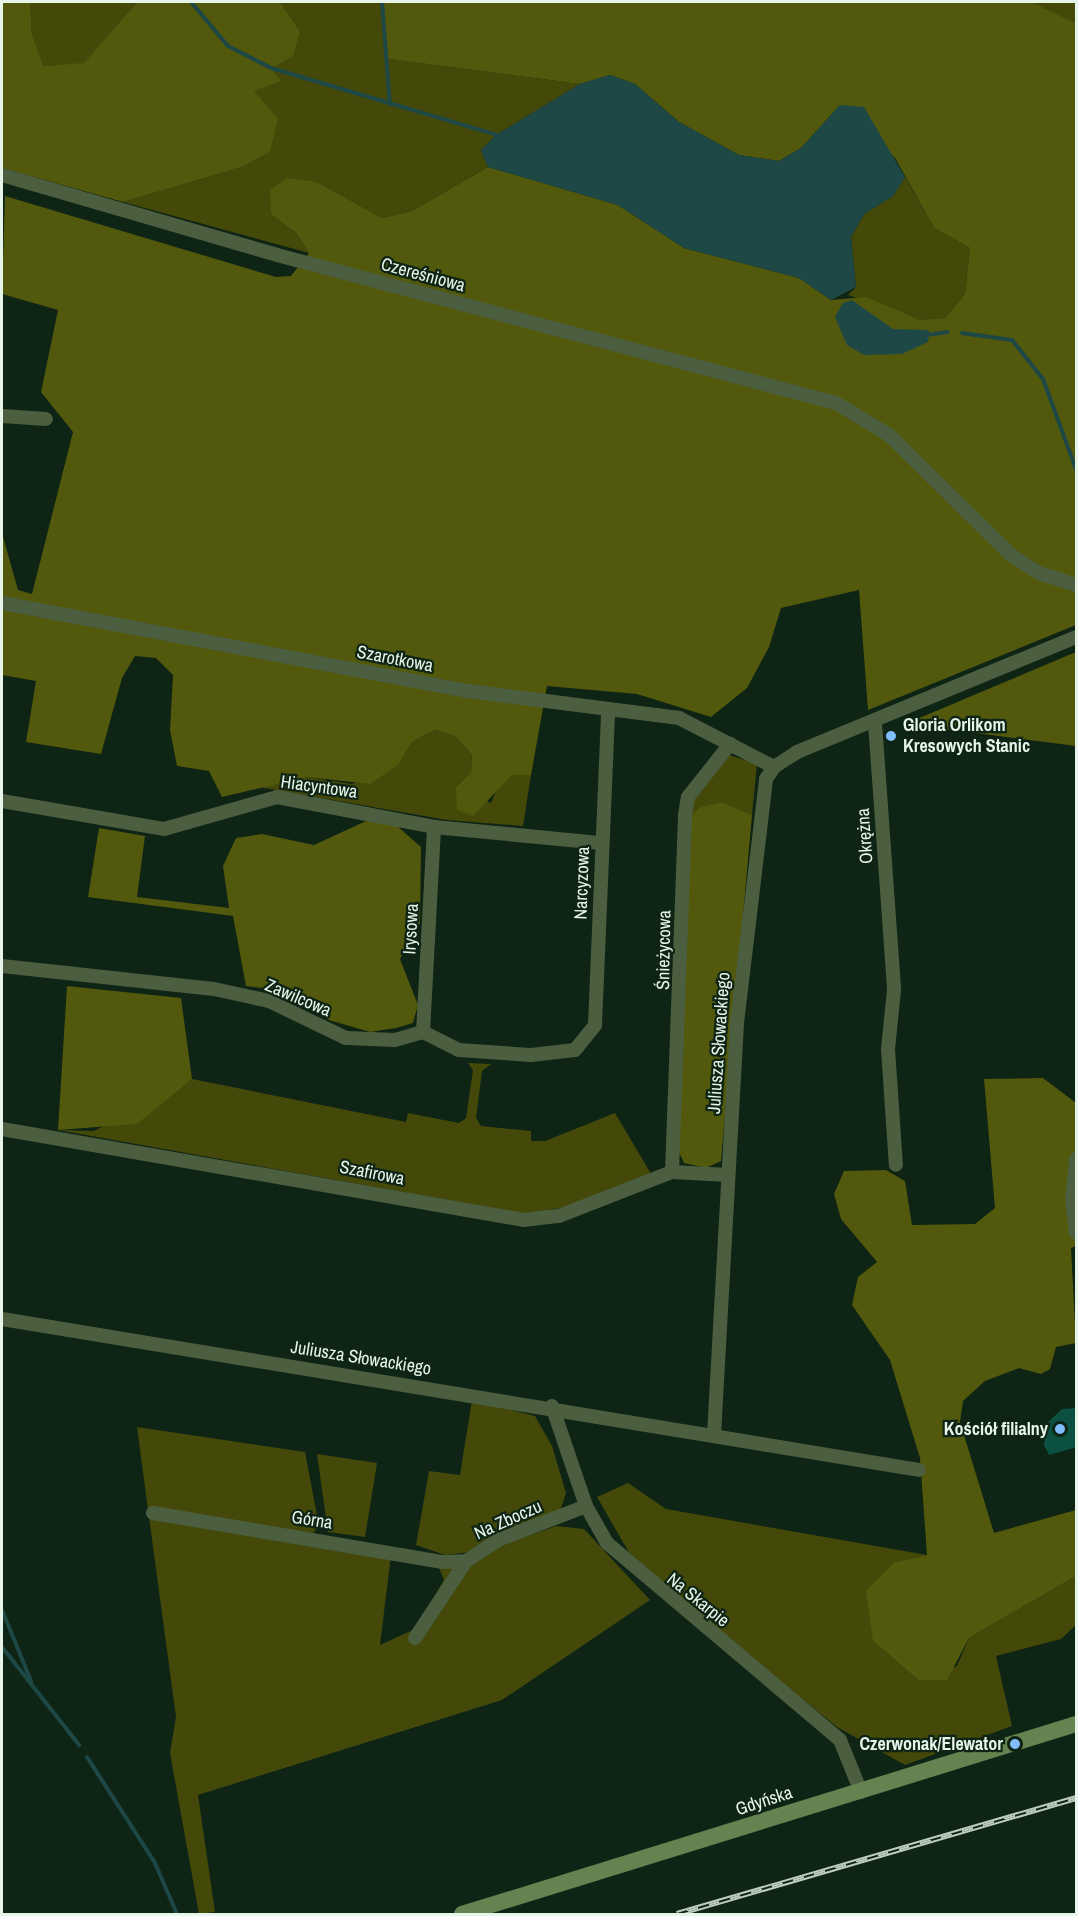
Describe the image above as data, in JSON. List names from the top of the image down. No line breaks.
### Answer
{"streets":{"main road":["Gdyńska"],"street":["Czereśniowa","Szarotkowa","Hiacyntowa","Okrężna","Narcyzowa","Irysowa","Śnieżycowa","Zawilcowa","Juliusza Słowackiego","Szafirowa","Górna","Na Zboczu","Na Skarpie"]},"crossings":[["Szarotkowa","Narcyzowa"],["Szarotkowa","Śnieżycowa"],["Szarotkowa","Juliusza Słowackiego"],["Hiacyntowa","Narcyzowa"],["Hiacyntowa","Irysowa"],["Narcyzowa","Irysowa"],["Narcyzowa","Zawilcowa"],["Irysowa","Zawilcowa"],["Śnieżycowa","Szafirowa"],["Juliusza Słowackiego","Szafirowa"],["Juliusza Słowackiego","Na Skarpie"],["Górna","Na Zboczu"],["Na Zboczu","Na Skarpie"],["Na Skarpie","Gdyńska"]],"places":["Gloria Orlikom Kresowych Stanic","Kościół filialny","Czerwonak/Elewator"]}
